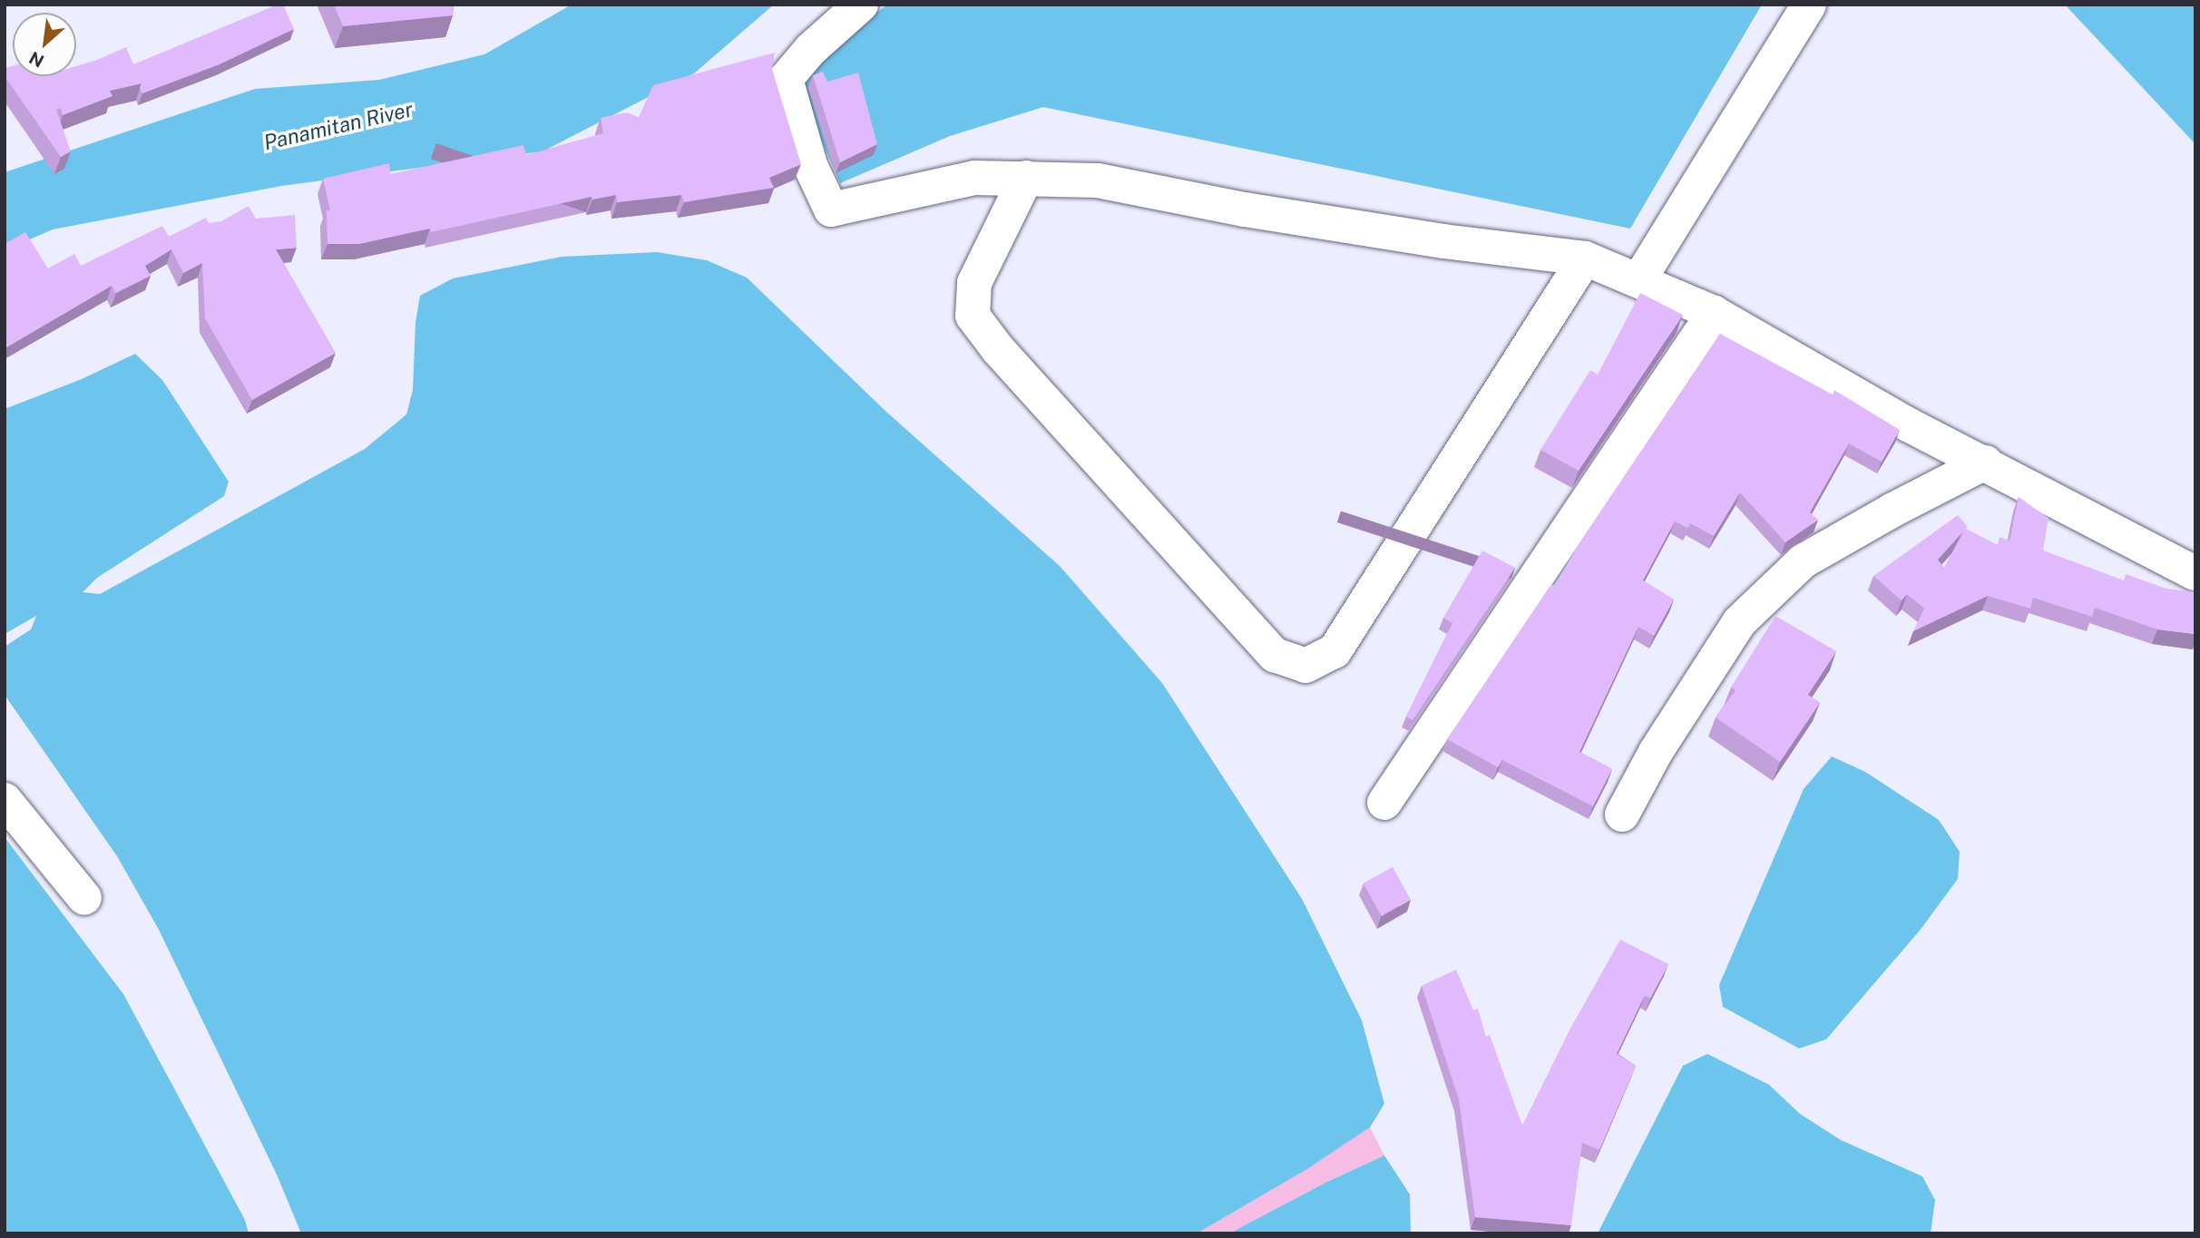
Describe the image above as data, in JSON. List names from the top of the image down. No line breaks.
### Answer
{"water":["Panamitan River"],"north":"bottom left"}
